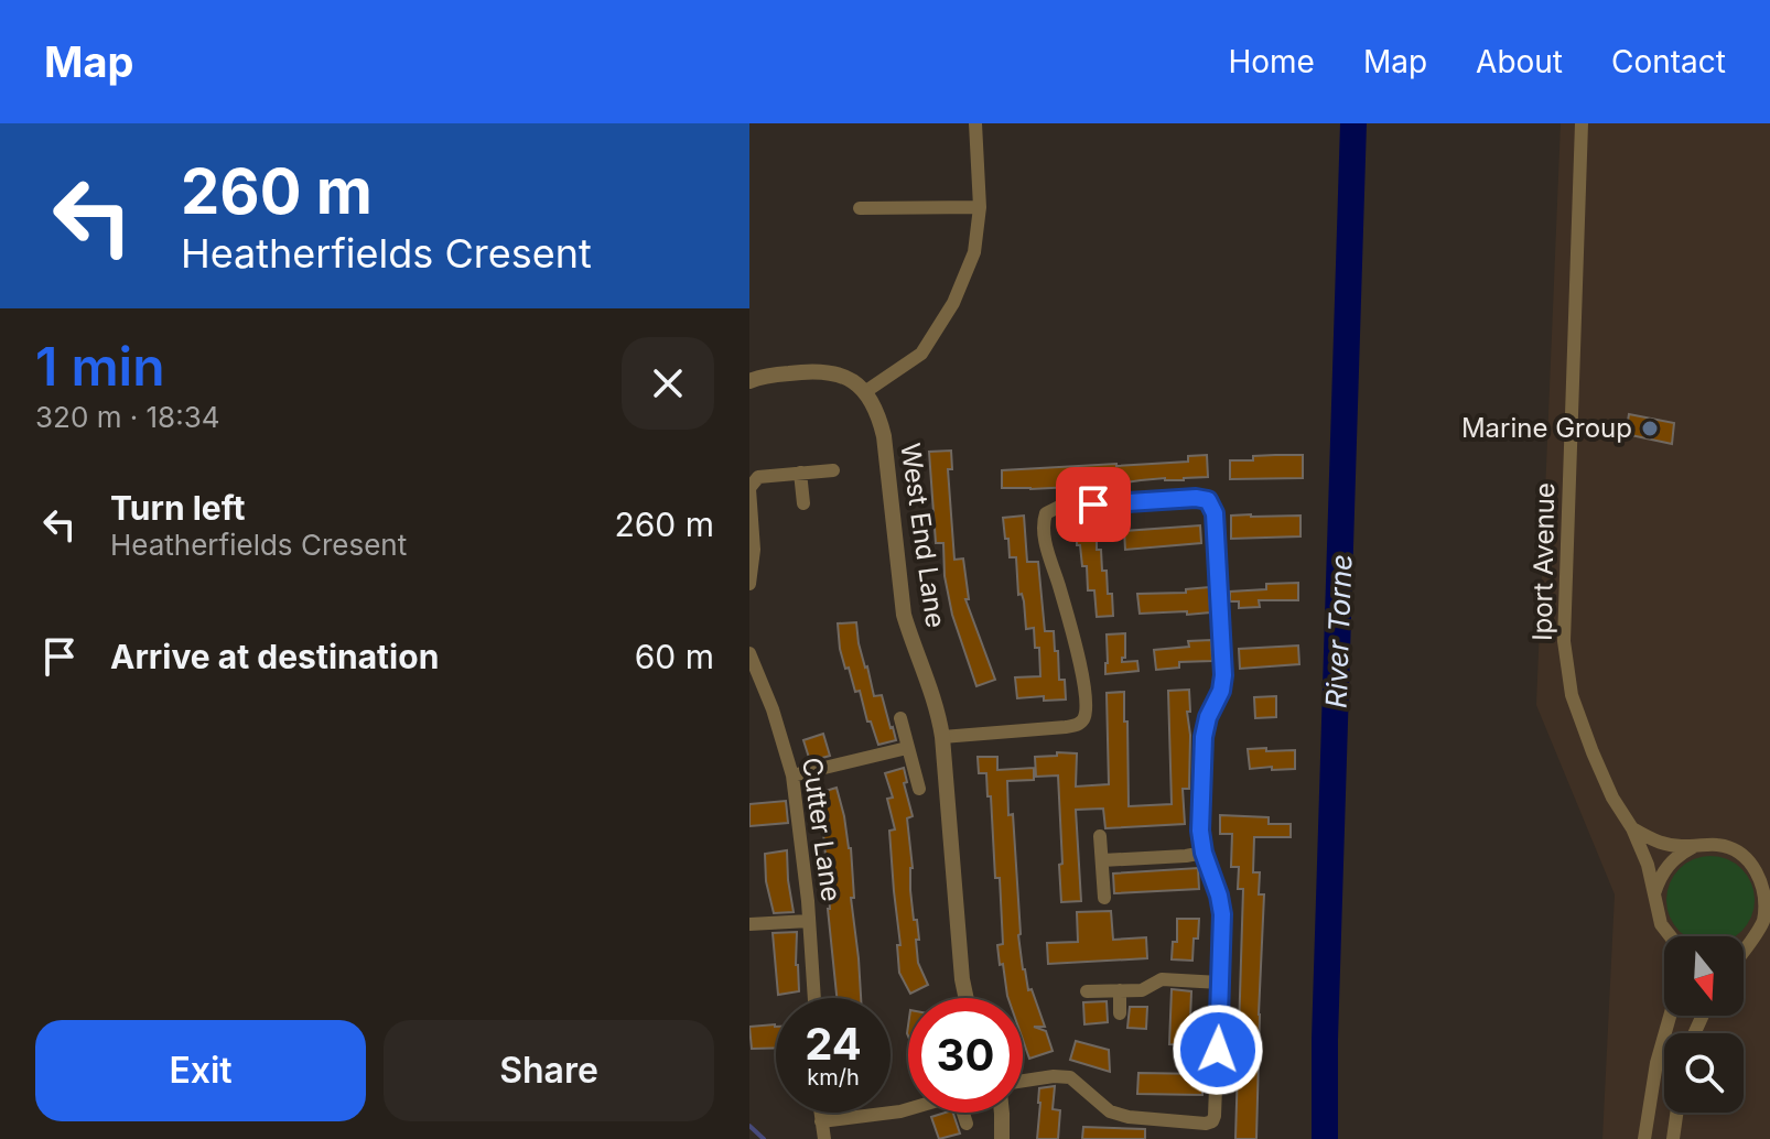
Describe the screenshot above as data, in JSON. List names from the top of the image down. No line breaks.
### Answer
{"streets":{"street":["West End Lane","Iport Avenue","Cutter Lane"]},"water":["River Torne"],"places":["Marine Group"],"north":"bottom","page":{"header":"Map","nav":["Home","Map","About","Contact"],"turn":["260 m","Heatherfields Cresent"],"heading":["1 min","320 m · 18:34"],"list":[{"name":"Turn left","note":"Heatherfields Cresent","value":"260 m"},{"name":"Arrive at destination","value":"60 m"}],"speed":"24 km/h","limit":"30","buttons":["Exit","Share"]}}
